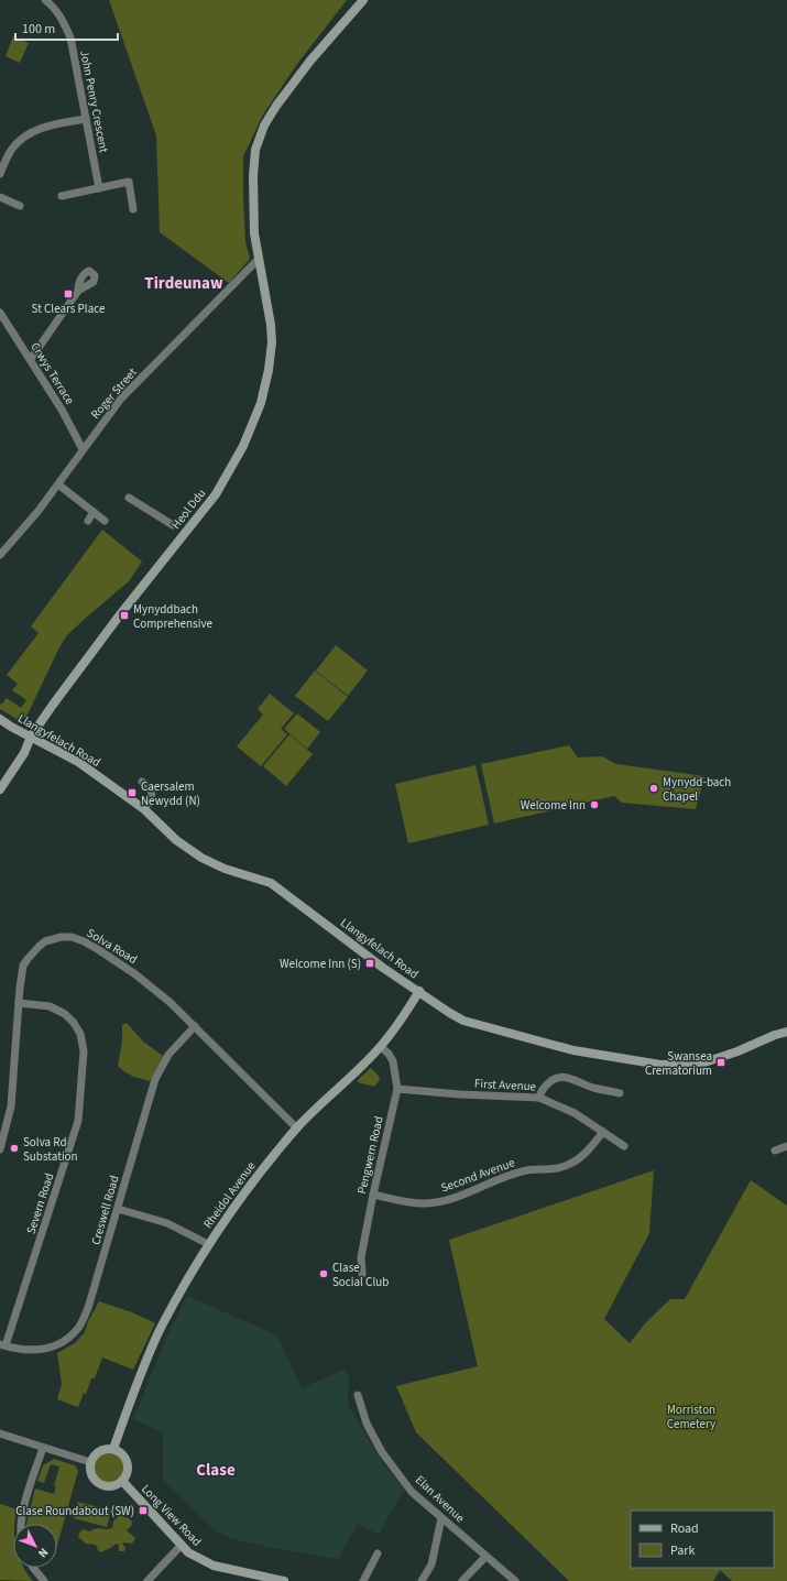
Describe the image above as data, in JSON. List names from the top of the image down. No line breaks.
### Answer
{"streets":{"street":["John Penry Crescent","Crwys Terrace","Roger Street","Heol Ddu","Llangyfelach Road","Solva Road","First Avenue","Pengwern Road","Second Avenue","Rheidol Avenue","Severn Road","Creswell Road","Elan Avenue","Long View Road"]},"crossings":[["Crwys Terrace","Roger Street"],["Roger Street","Heol Ddu"],["Heol Ddu","Llangyfelach Road"],["Llangyfelach Road","Rheidol Avenue"],["Solva Road","Rheidol Avenue"],["Solva Road","Severn Road"],["Solva Road","Creswell Road"],["First Avenue","Pengwern Road"],["First Avenue","Second Avenue"],["Pengwern Road","Second Avenue"],["Pengwern Road","Rheidol Avenue"],["Rheidol Avenue","Long View Road"],["Severn Road","Creswell Road"]],"districts":["Tirdeunaw","Clase"],"parks":["Morriston Cemetery"],"places":{"transit":["St Clears Place","Mynyddbach Comprehensive","Caersalem Newydd (N)","Welcome Inn (S)","Swansea Crematorium","Clase Roundabout (SW)"],"other":["Mynydd-bach Chapel","Welcome Inn","Solva Rd Substation","Clase Social Club"]},"legend":["Road","Park"],"scale_bar":"100 m","north":"bottom right"}
